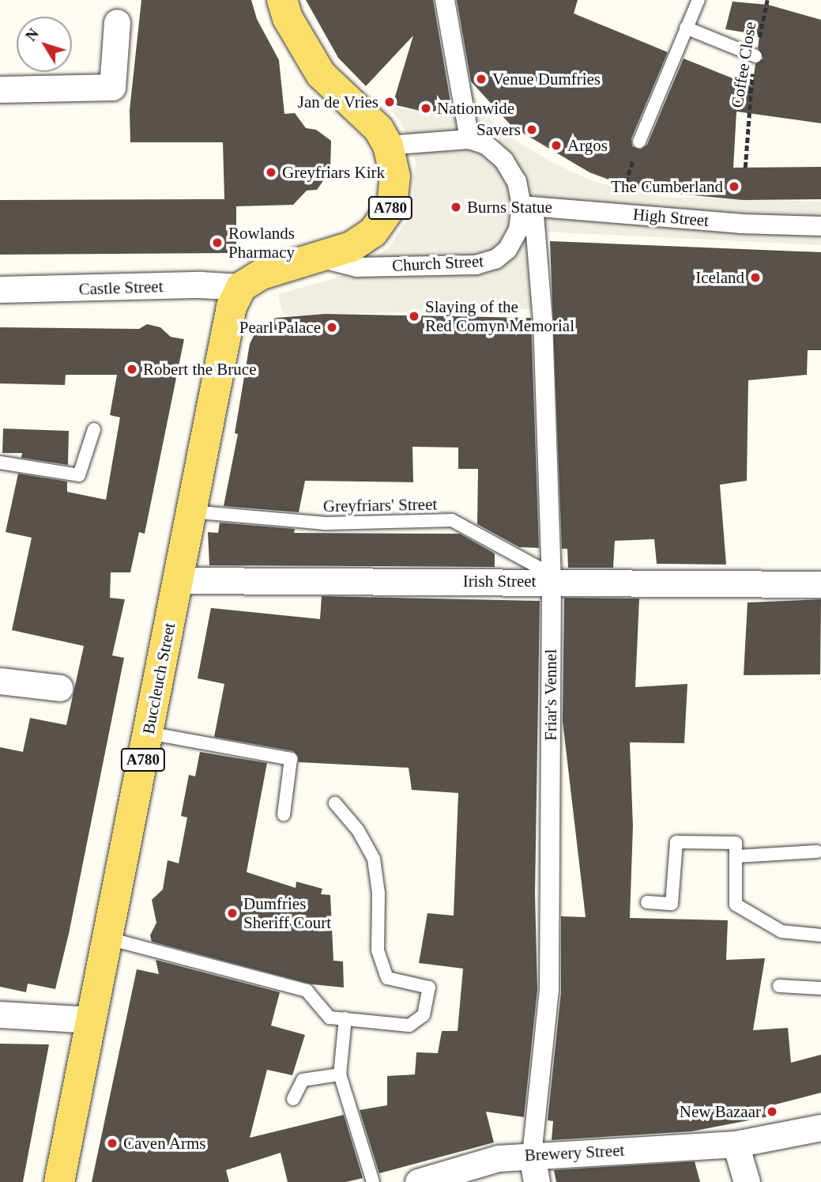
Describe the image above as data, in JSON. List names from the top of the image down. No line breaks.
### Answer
{"streets":{"main road":["A780","Buccleuch Street"],"street":["High Street","Church Street","Castle Street","Irish Street","Friar's Vennel","Brewery Street"],"lane":["Greyfriars' Street"],"path":["Coffee Close"]},"crossings":[["A780","Church Street"],["A780","Castle Street"],["A780","Buccleuch Street"],["High Street","Church Street"],["High Street","Friar's Vennel"],["Church Street","Friar's Vennel"],["Castle Street","Buccleuch Street"],["Greyfriars' Street","Irish Street"],["Greyfriars' Street","Buccleuch Street"],["Greyfriars' Street","Friar's Vennel"],["Irish Street","Buccleuch Street"],["Irish Street","Friar's Vennel"],["Friar's Vennel","Brewery Street"]],"places":["Venue Dumfries","Jan de Vries","Nationwide","Savers","Argos","Greyfriars Kirk","The Cumberland","Burns Statue","Rowlands Pharmacy","Iceland","Slaying of the Red Comyn Memorial","Pearl Palace","Robert the Bruce","Dumfries Sheriff Court","New Bazaar","Caven Arms"],"north":"top left"}
